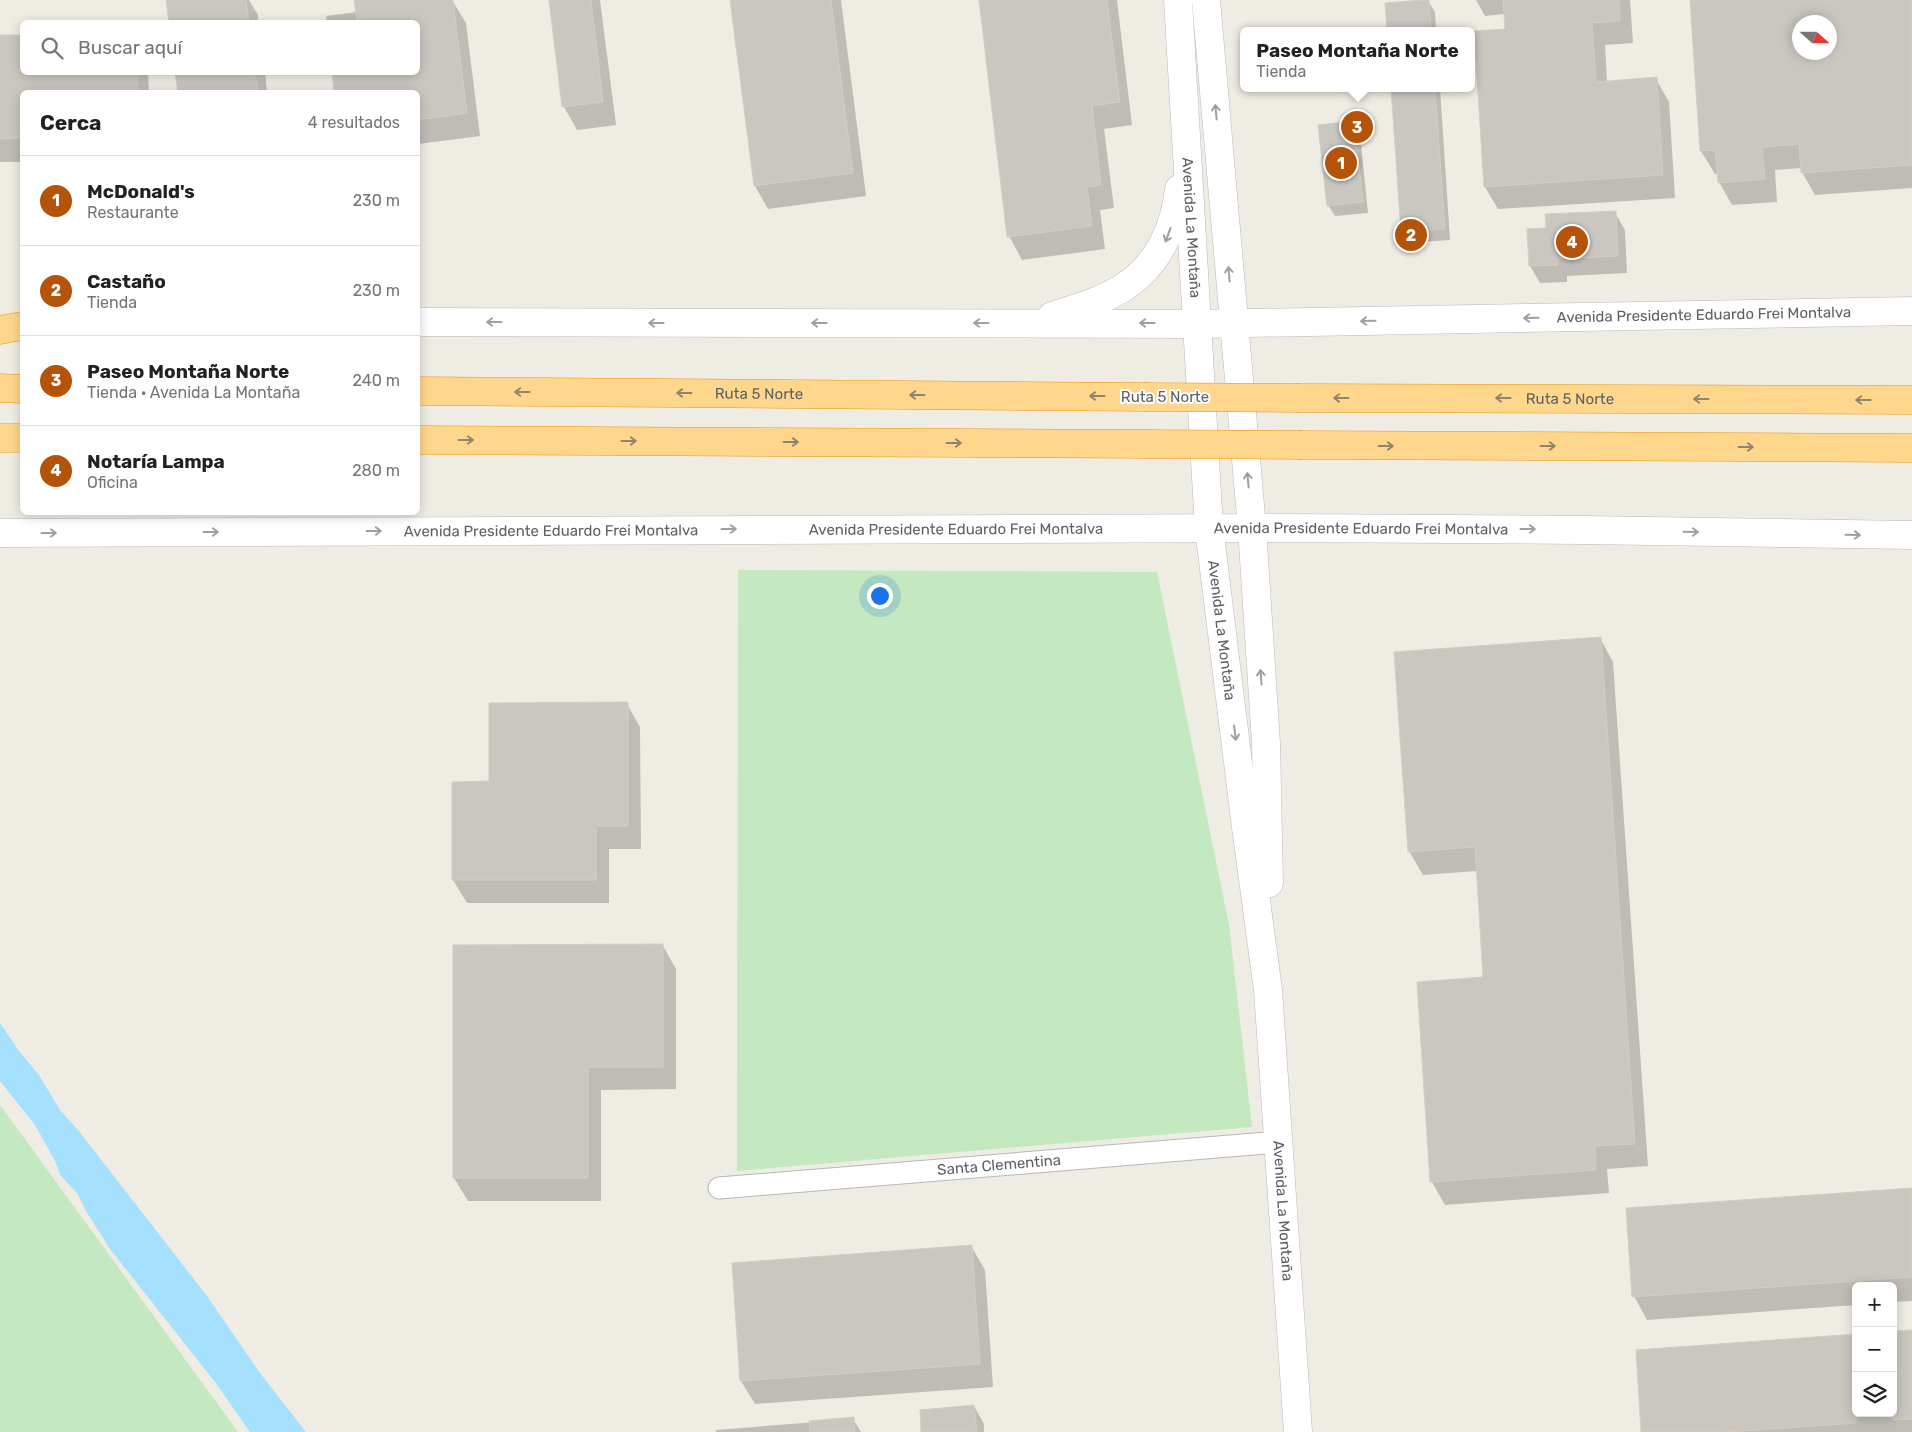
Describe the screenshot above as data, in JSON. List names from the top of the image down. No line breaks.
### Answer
{"streets":{"highway":["Ruta 5 Norte"],"main road":["Avenida La Montaña","Avenida Presidente Eduardo Frei Montalva"],"street":["Santa Clementina"]},"crossings":[["Avenida La Montaña","Avenida Presidente Eduardo Frei Montalva"],["Avenida La Montaña","Santa Clementina"]],"north":"right","page":{"search":"Buscar aquí","popup":["Paseo Montaña Norte","Tienda"],"heading":["Cerca","4 resultados"],"pins":["3","1","2","4"],"list":[{"mark":"1","name":"McDonald's","note":"Restaurante","value":"230 m"},{"mark":"2","name":"Castaño","note":"Tienda","value":"230 m"},{"mark":"3","name":"Paseo Montaña Norte","note":"Tienda · Avenida La Montaña","value":"240 m"},{"mark":"4","name":"Notaría Lampa","note":"Oficina","value":"280 m"}],"map_buttons":["+","−"]}}
